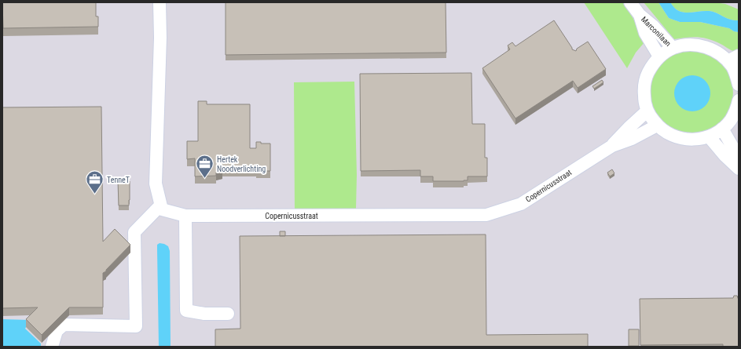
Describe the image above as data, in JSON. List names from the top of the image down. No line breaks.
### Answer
{"streets":{"street":["Marconilaan","Copernicusstraat"]},"places":{"office":["Hertek Noodverlichting","TenneT"]}}
